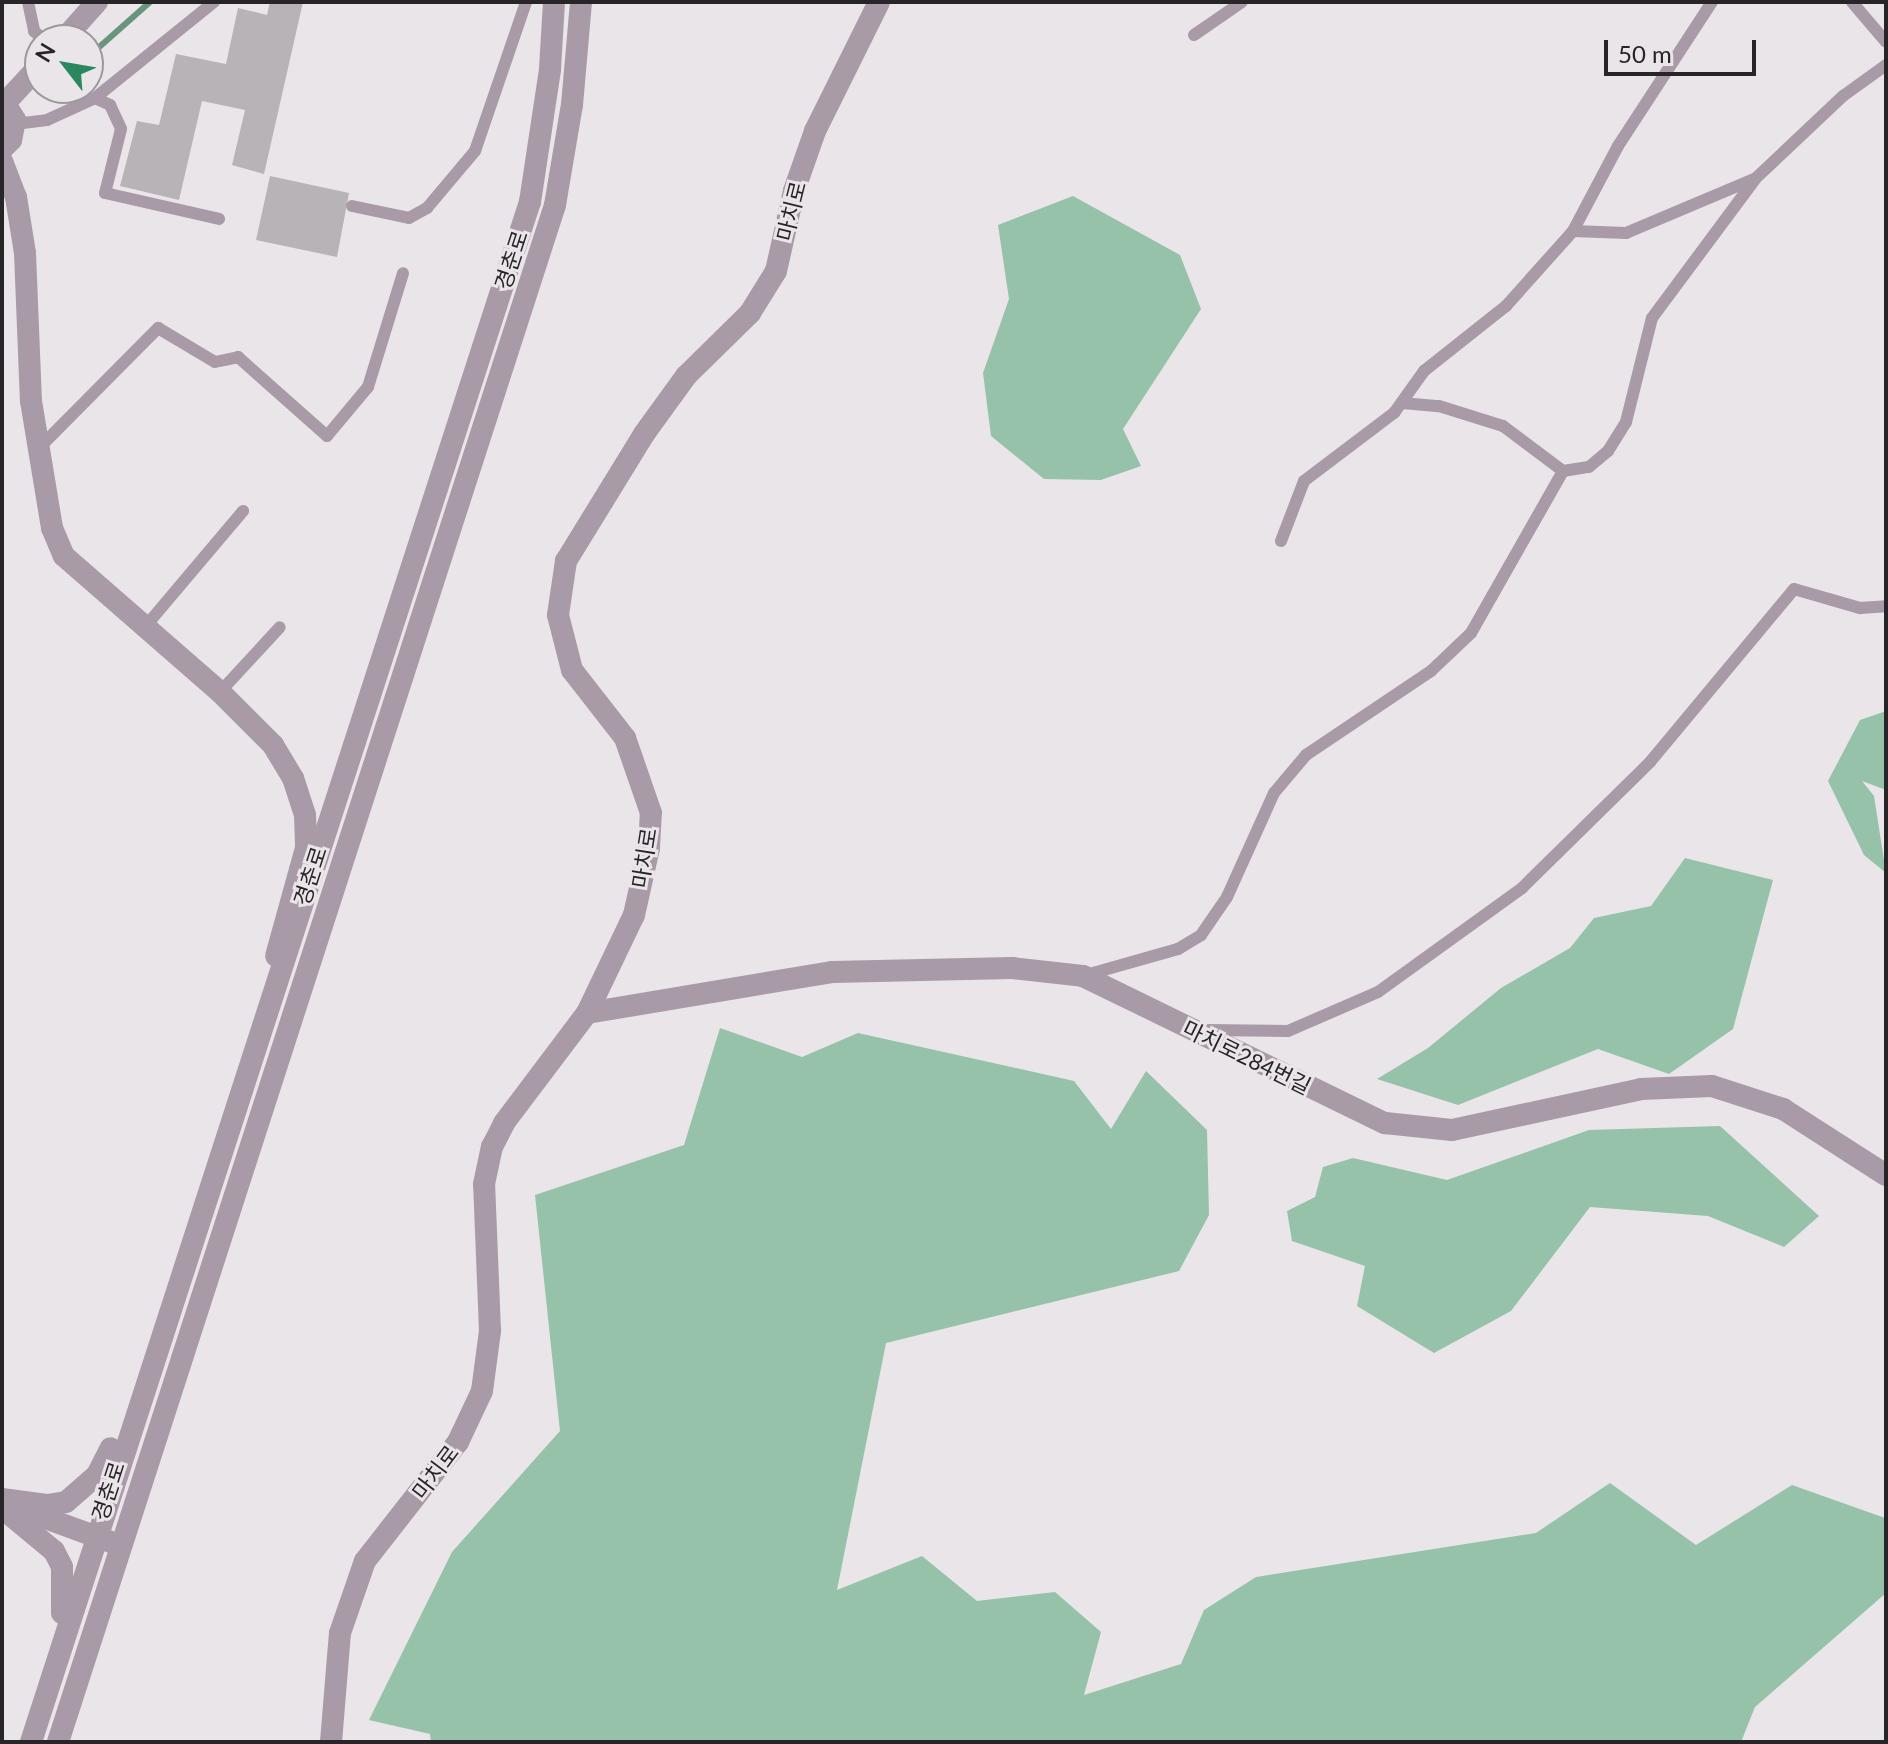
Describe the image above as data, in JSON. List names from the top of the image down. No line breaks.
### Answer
{"streets":{"street":["마치로","경춘로","마치로284번길"]},"crossings":[["마치로","마치로284번길"]],"scale_bar":"50 m","north":"top left"}
